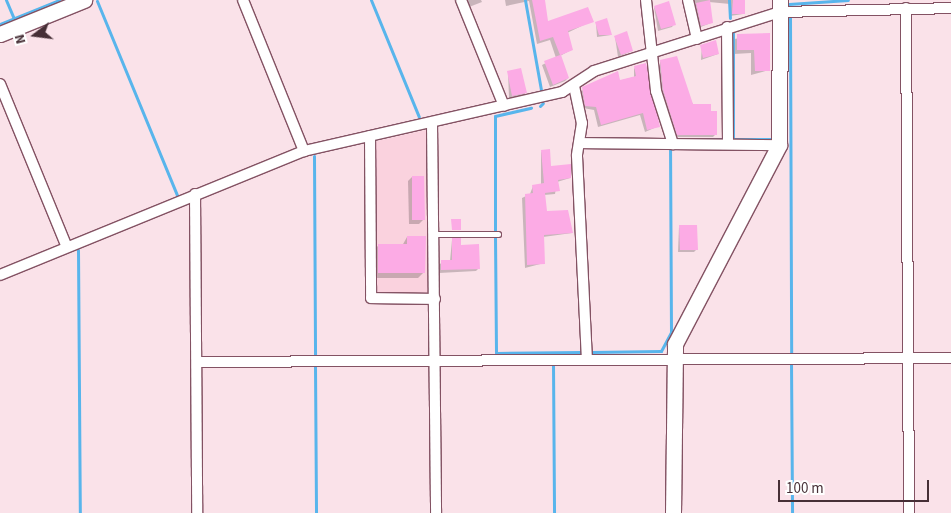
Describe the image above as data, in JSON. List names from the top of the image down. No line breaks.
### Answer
{"scale_bar":"100 m","north":"left"}
